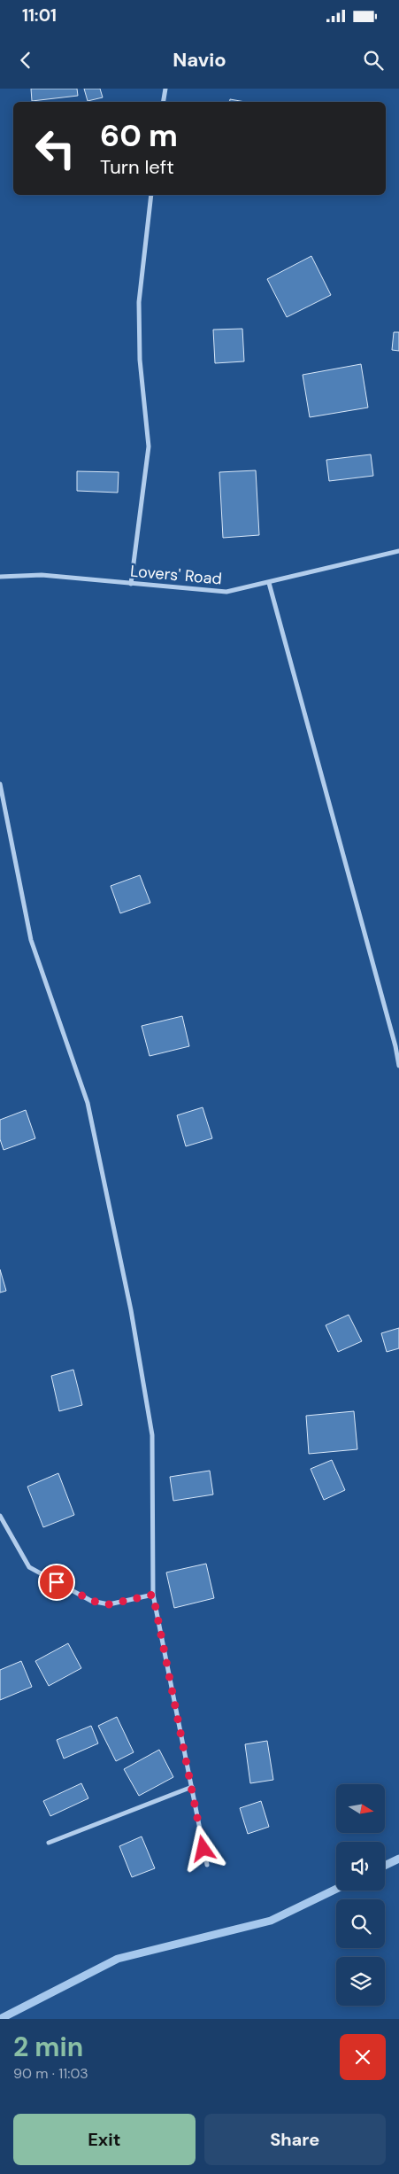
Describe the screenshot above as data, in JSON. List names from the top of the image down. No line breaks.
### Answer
{"streets":{"street":["Lovers' Road"]},"north":"right","page":{"status":"11:01","header":"Navio","turn":["60 m","Turn left"],"heading":["2 min","90 m · 11:03"],"buttons":["Exit","Share"]}}
